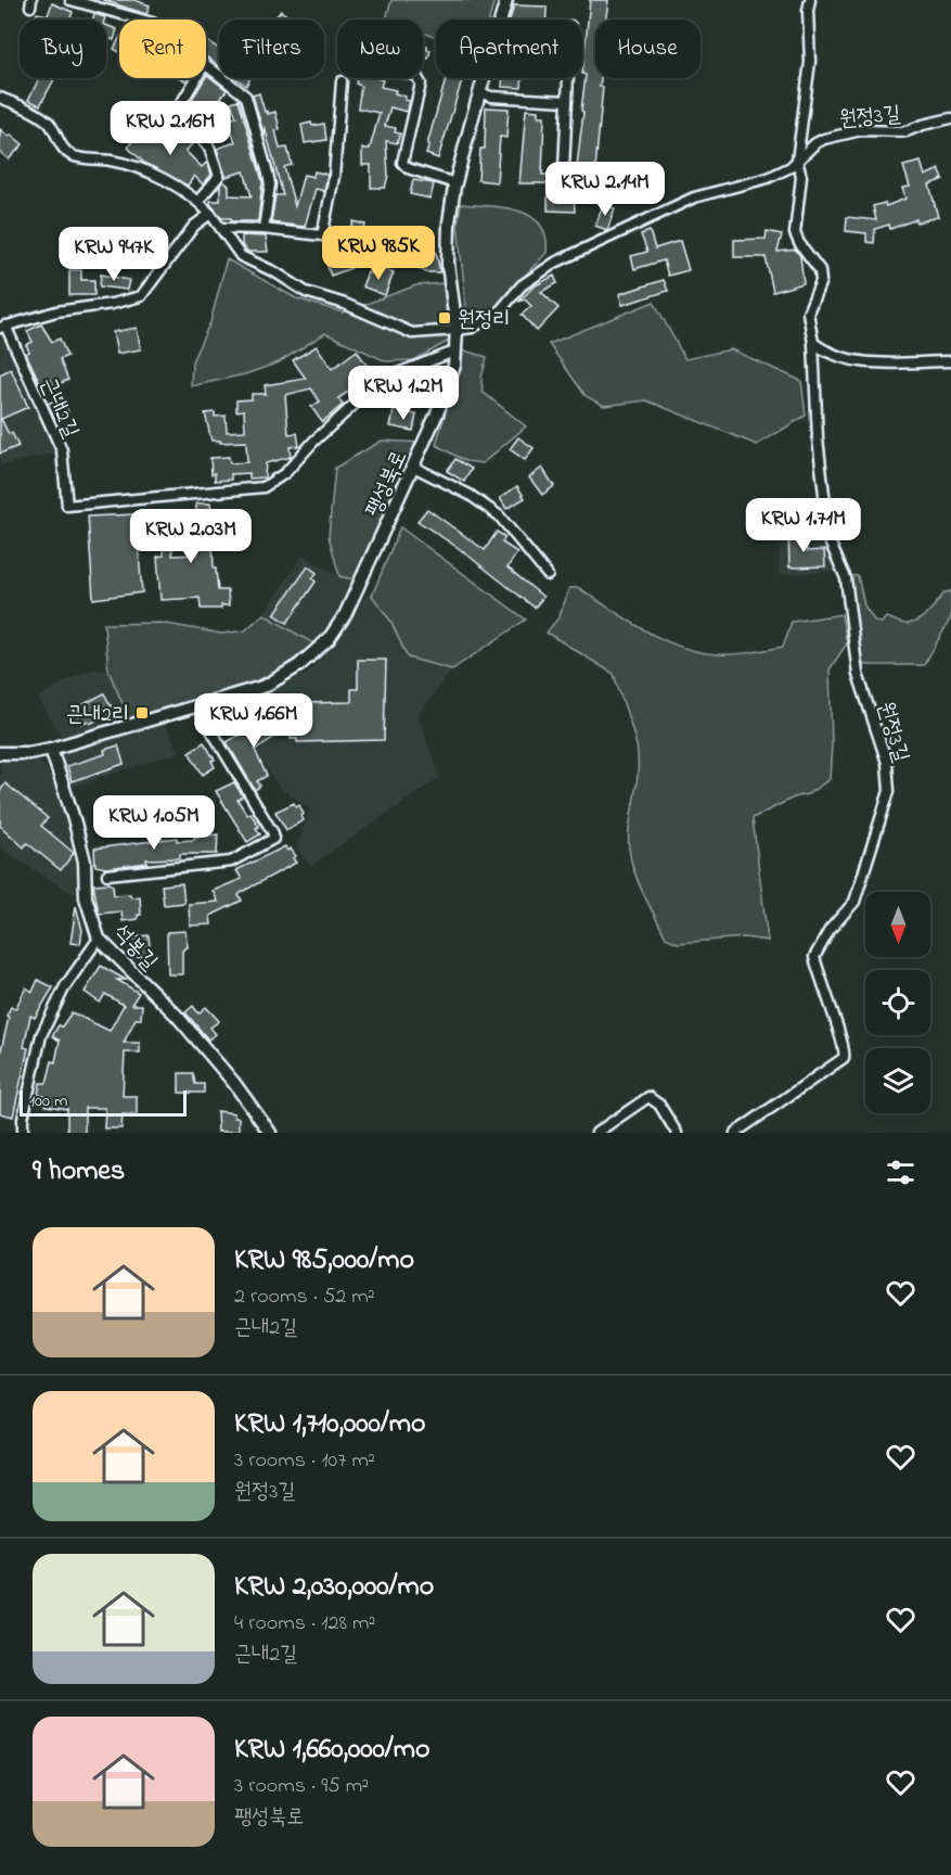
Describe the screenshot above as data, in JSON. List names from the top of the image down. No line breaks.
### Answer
{"streets":{"street":["원정3길","근내2길","팽성북로","석봉길"]},"crossings":[["원정3길","팽성북로"],["근내2길","팽성북로"],["팽성북로","석봉길"]],"places":{"transit":["원정리","근내2리"]},"scale_bar":"100 m","north":"bottom","page":{"chip":["Buy","Rent","Filters","New","Apartment","House"],"price":["KRW 2.16M","KRW 2.14M","KRW 985K","KRW 947K","KRW 1.2M","KRW 1.71M","KRW 2.03M","KRW 1.66M","KRW 1.05M"],"scale":"100 m","heading":"9 homes","list":[{"name":"KRW 985,000/mo","note":"2 rooms · 52 m² · 근내2길"},{"name":"KRW 1,710,000/mo","note":"3 rooms · 107 m² · 원정3길"},{"name":"KRW 2,030,000/mo","note":"4 rooms · 128 m² · 근내2길"},{"name":"KRW 1,660,000/mo","note":"3 rooms · 95 m² · 팽성북로"}]}}
